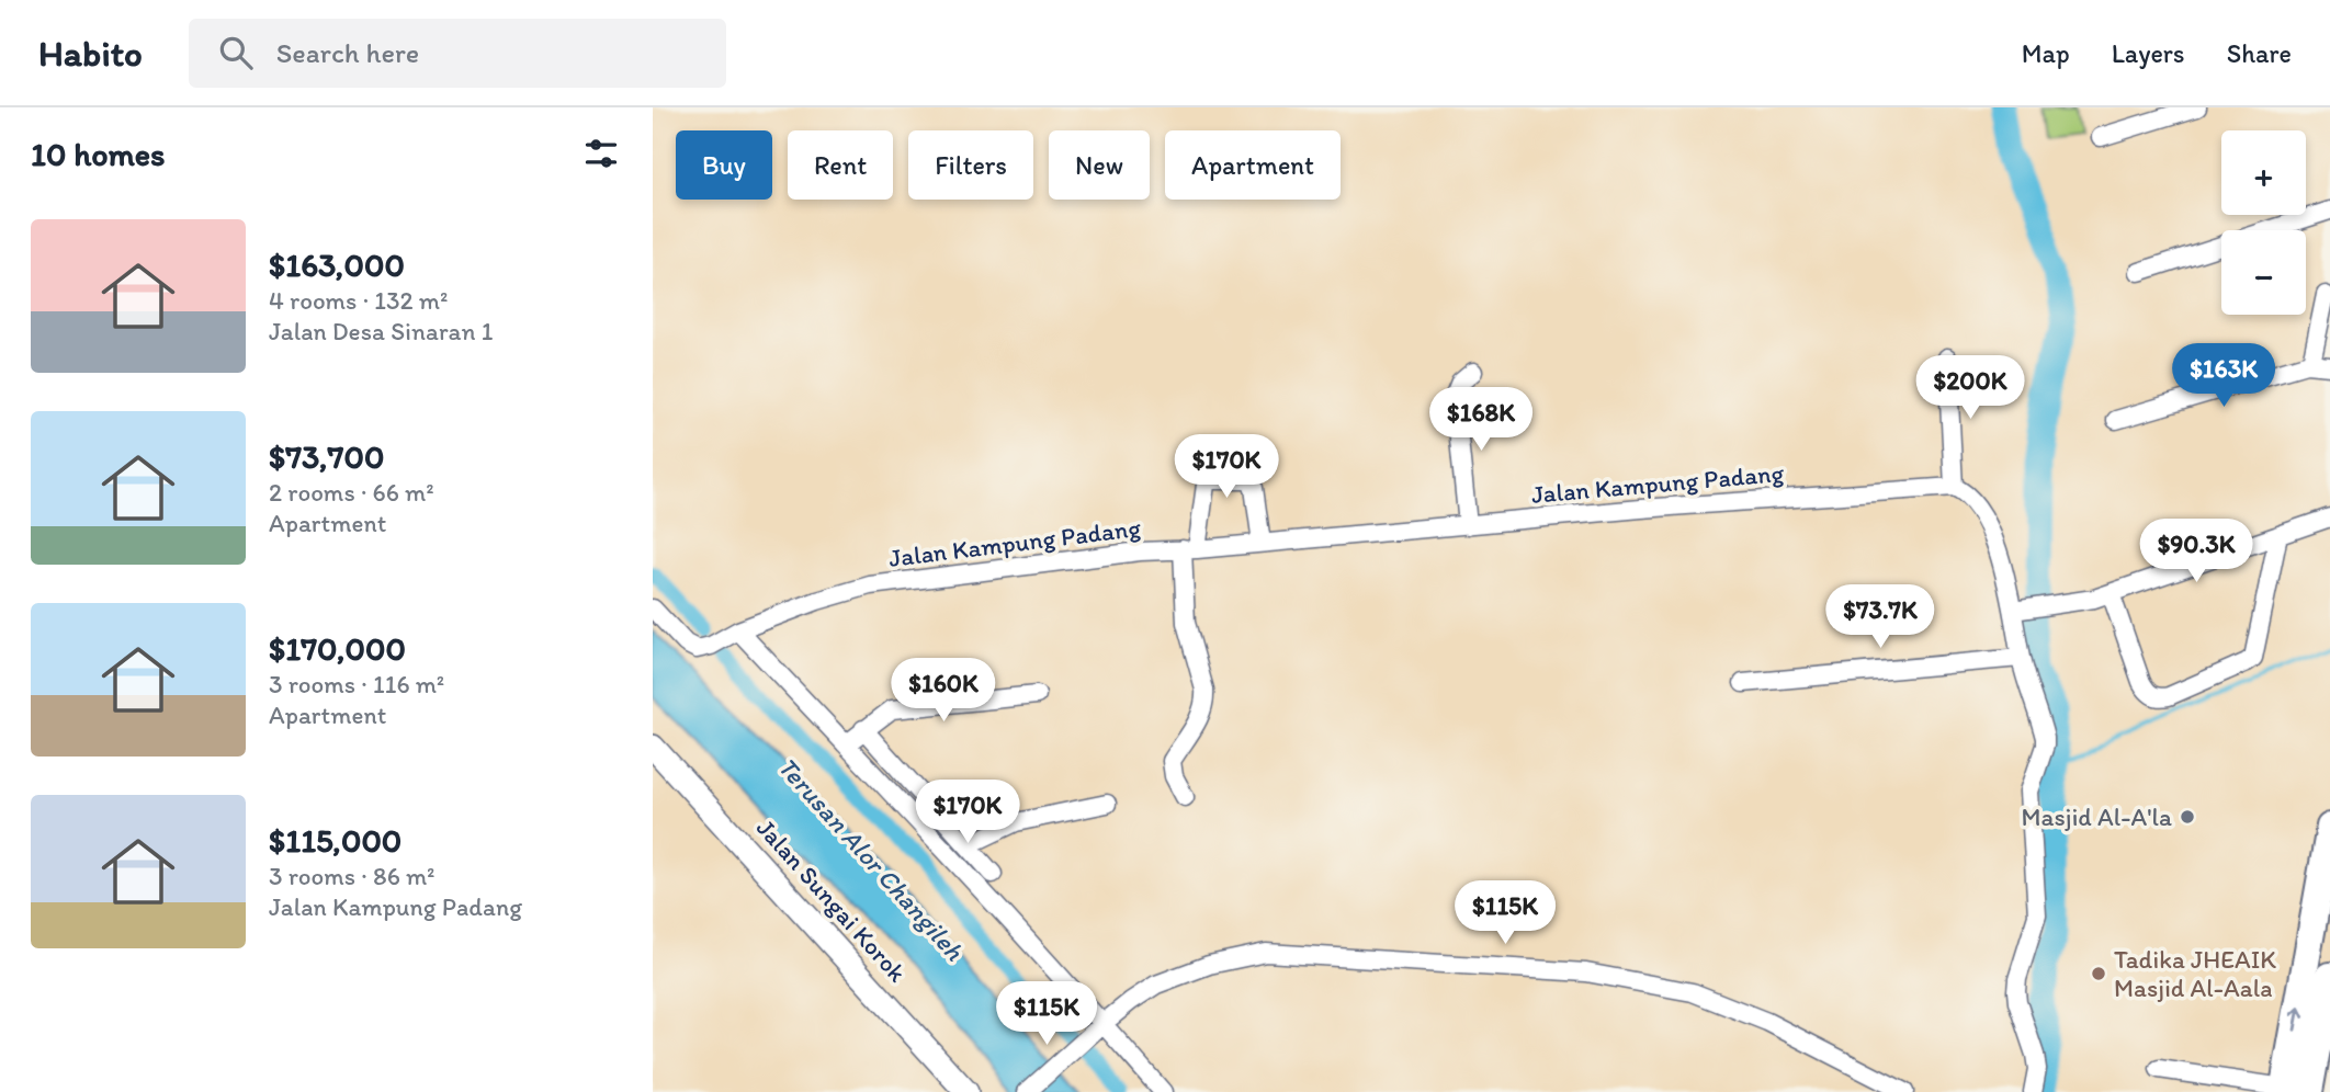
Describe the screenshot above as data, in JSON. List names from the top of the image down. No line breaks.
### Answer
{"streets":{"main road":["Jalan Sungai Korok"],"street":["Jalan Kampung Padang"]},"water":["Terusan Alor Changileh"],"places":["Masjid Al-A'la","Tadika JHEAIK Masjid Al-Aala"],"page":{"header":"Habito","search":"Search here","nav":["Map","Layers","Share"],"heading":"10 homes","map_buttons":["+","−"],"chip":["Buy","Rent","Filters","New","Apartment"],"list":[{"name":"$163,000","note":"4 rooms · 132 m² · Jalan Desa Sinaran 1"},{"name":"$73,700","note":"2 rooms · 66 m² · Apartment"},{"name":"$170,000","note":"3 rooms · 116 m² · Apartment"},{"name":"$115,000","note":"3 rooms · 86 m² · Jalan Kampung Padang"}],"price":["$163K","$200K","$168K","$170K","$90.3K","$73.7K","$160K","$170K","$115K","$115K"]}}
